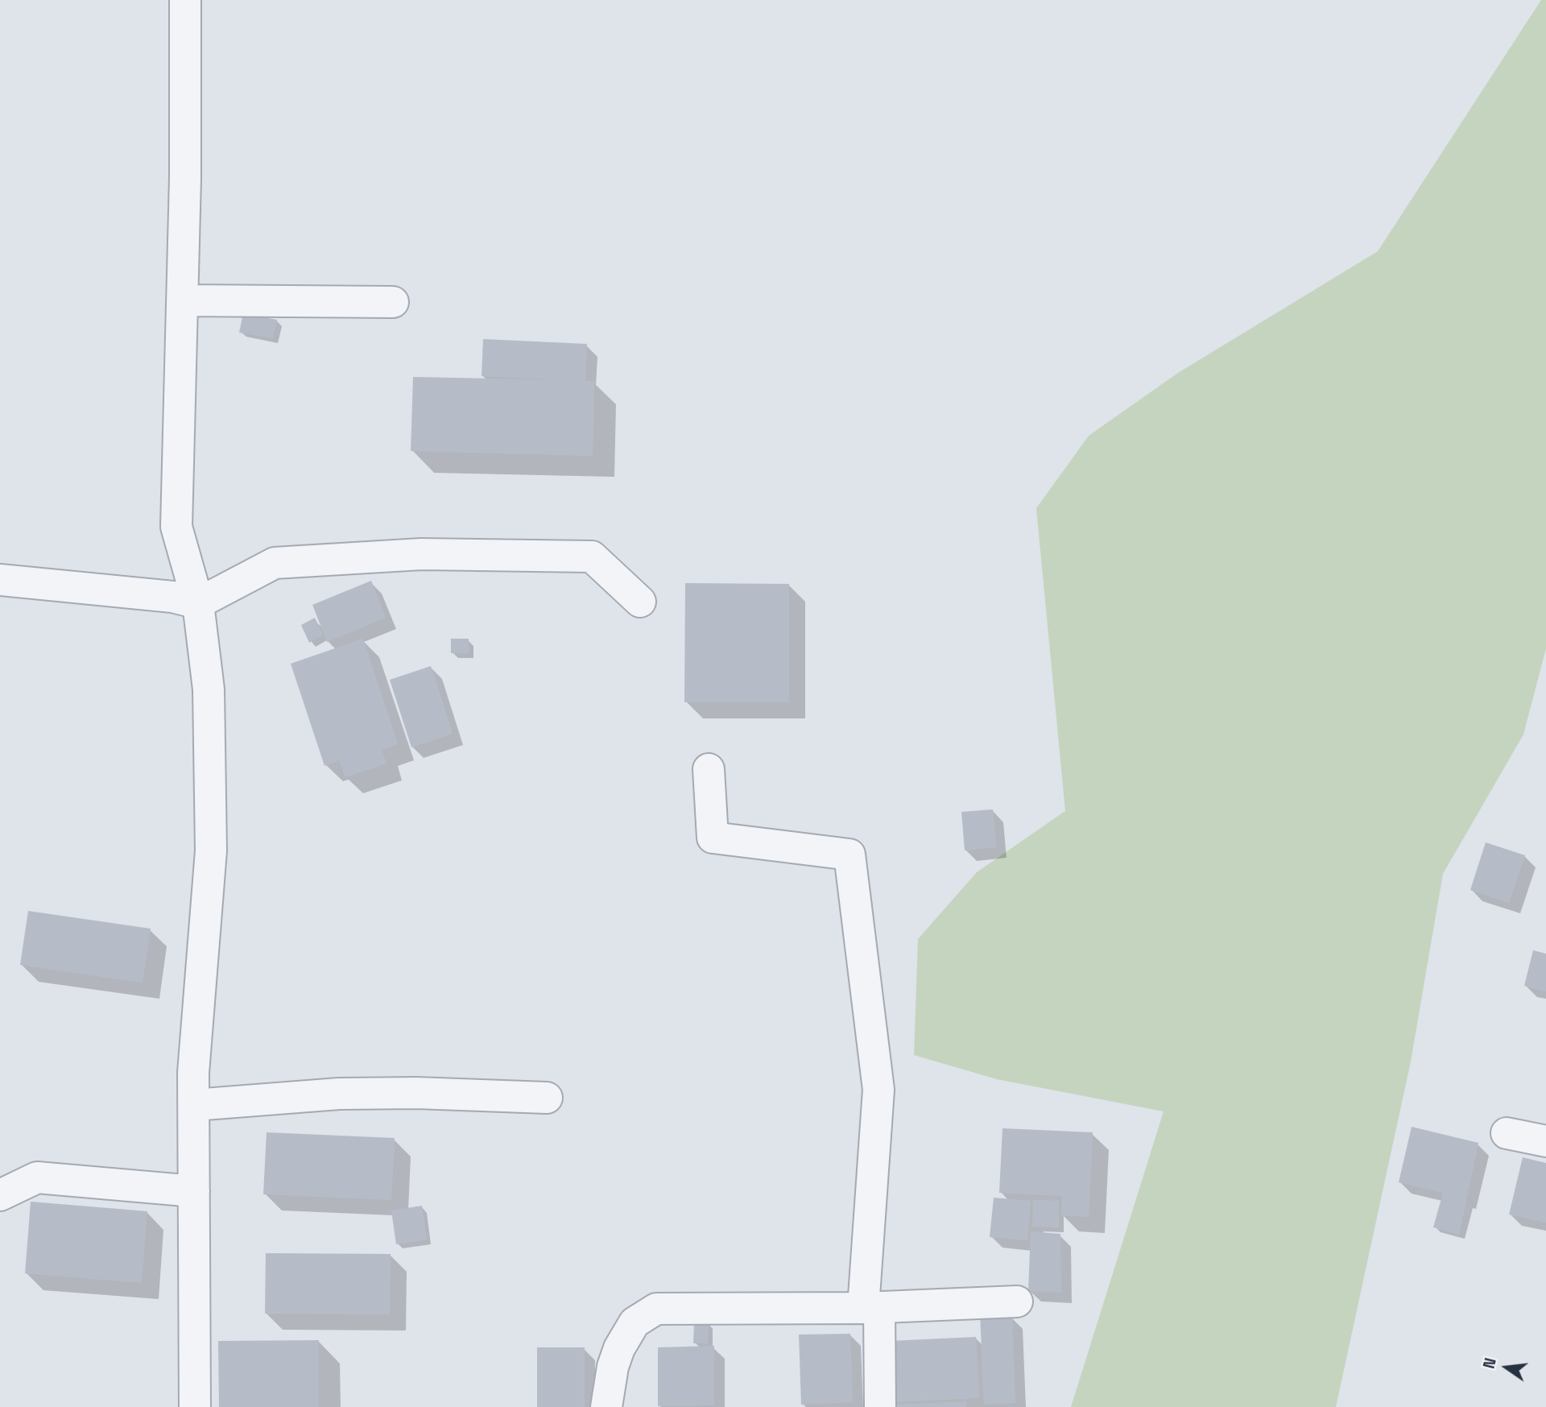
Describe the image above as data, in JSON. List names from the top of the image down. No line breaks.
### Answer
{"north":"left"}
